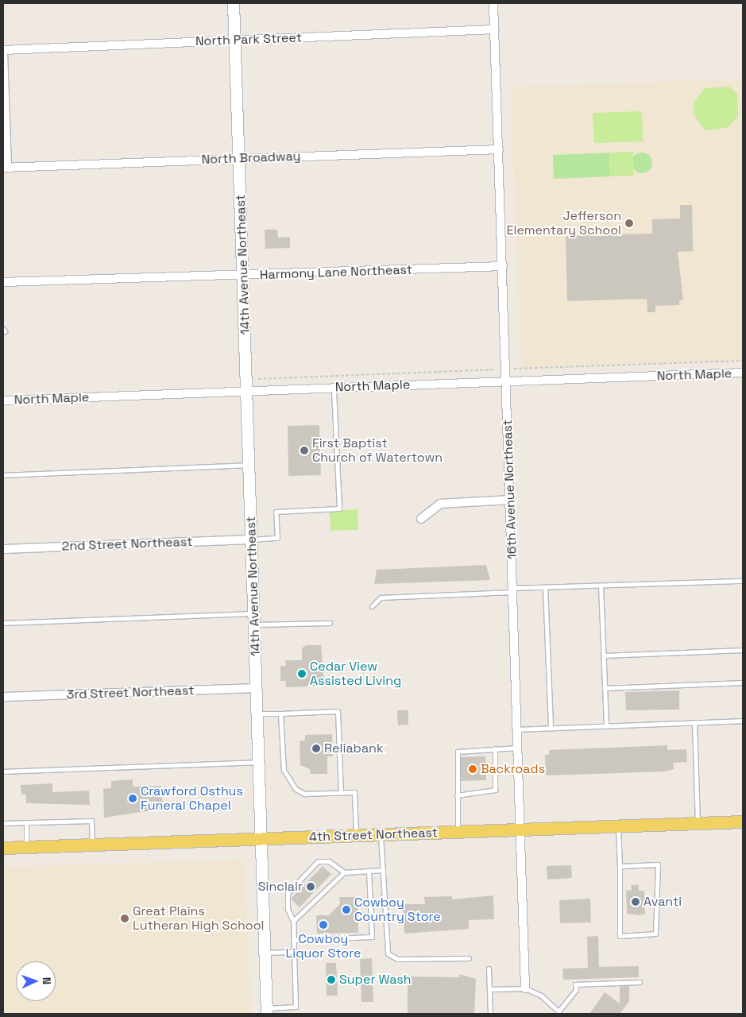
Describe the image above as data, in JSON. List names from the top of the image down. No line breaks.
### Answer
{"streets":{"main road":["14th Avenue Northeast","4th Street Northeast"],"street":["North Park Street","North Broadway","Harmony Lane Northeast","North Maple","16th Avenue Northeast","2nd Street Northeast","3rd Street Northeast"]},"crossings":[["North Park Street","14th Avenue Northeast"],["North Park Street","16th Avenue Northeast"],["North Broadway","14th Avenue Northeast"],["North Broadway","16th Avenue Northeast"],["14th Avenue Northeast","Harmony Lane Northeast"],["14th Avenue Northeast","North Maple"],["14th Avenue Northeast","2nd Street Northeast"],["14th Avenue Northeast","3rd Street Northeast"],["14th Avenue Northeast","4th Street Northeast"],["Harmony Lane Northeast","16th Avenue Northeast"],["North Maple","16th Avenue Northeast"],["16th Avenue Northeast","4th Street Northeast"]],"places":["Jefferson Elementary School","First Baptist Church of Watertown","Cedar View Assisted Living","Reliabank","Backroads","Crawford Osthus Funeral Chapel","Sinclair","Avanti","Cowboy Country Store","Great Plains Lutheran High School","Cowboy Liquor Store","Super Wash"],"north":"right"}
